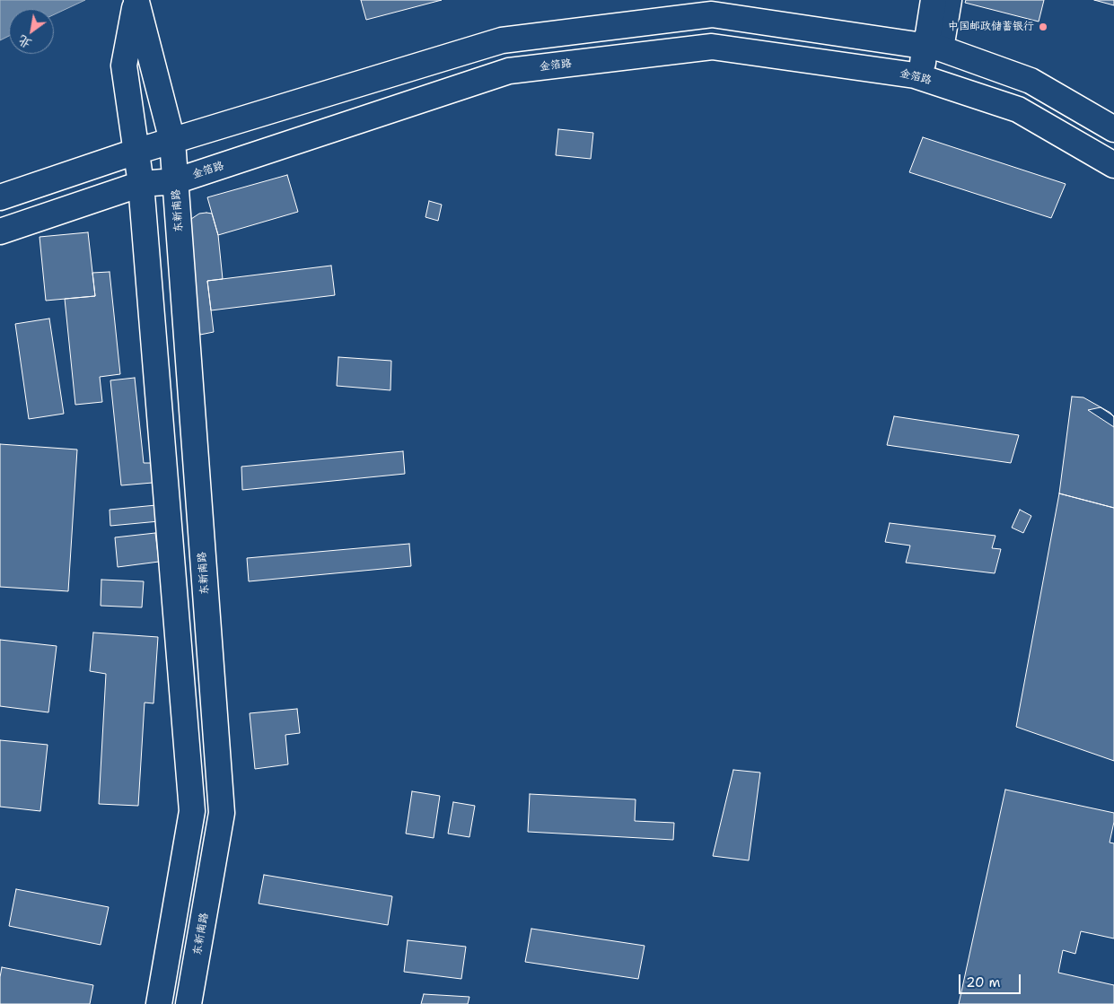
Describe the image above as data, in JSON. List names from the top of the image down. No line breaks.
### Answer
{"streets":{"main road":["金箔路","东新南路"]},"crossings":[["金箔路","东新南路"]],"places":["中国邮政储蓄银行"],"scale_bar":"20 m","north":"bottom left"}
